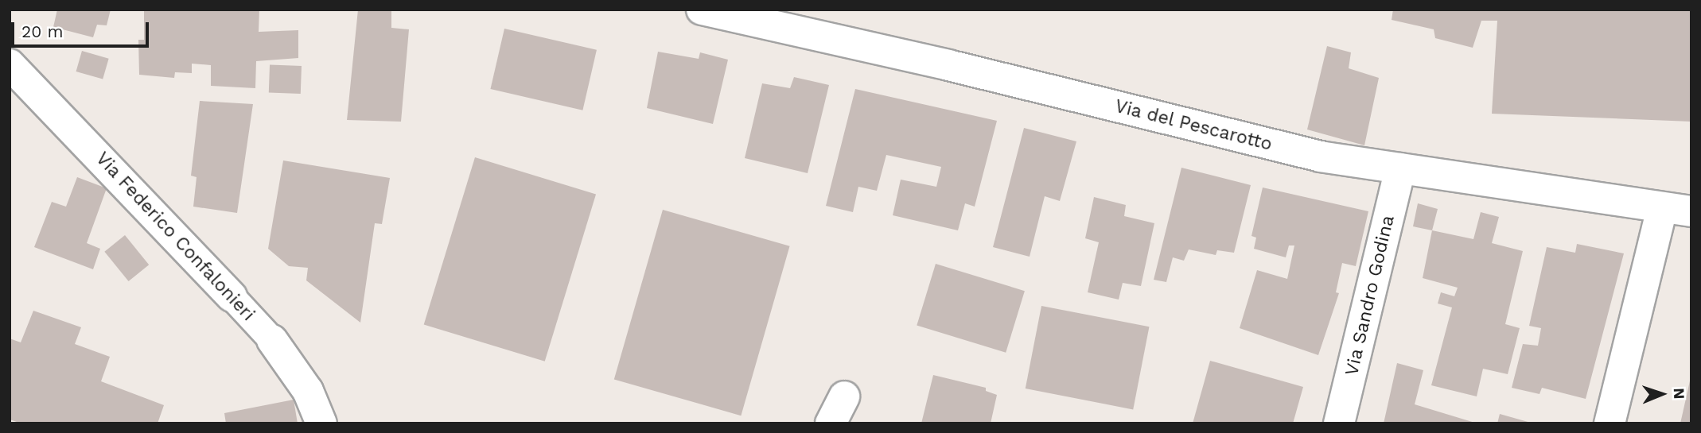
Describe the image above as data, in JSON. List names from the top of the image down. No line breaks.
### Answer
{"streets":{"street":["Via del Pescarotto","Via Federico Confalonieri","Via Sandro Godina"]},"crossings":[["Via del Pescarotto","Via Sandro Godina"]],"scale_bar":"20 m","north":"right"}
